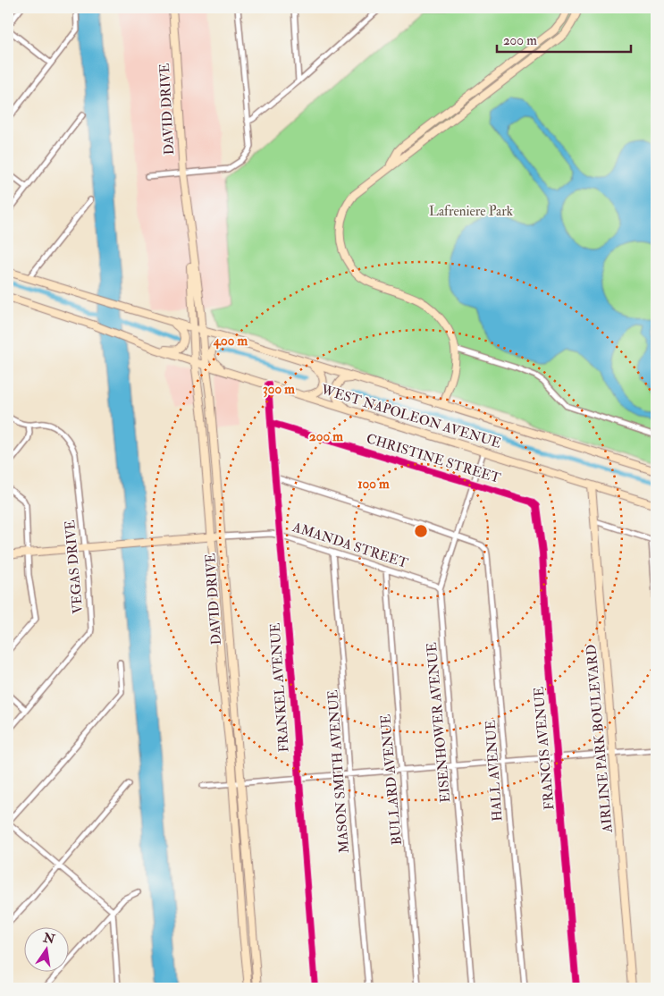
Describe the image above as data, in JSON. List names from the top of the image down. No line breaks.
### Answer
{"streets":{"main road":["DAVID DRIVE","WEST NAPOLEON AVENUE","AMANDA STREET","AIRLINE PARK BOULEVARD"],"street":["CHRISTINE STREET","VEGAS DRIVE","FRANKEL AVENUE","EISENHOWER AVENUE","FRANCIS AVENUE","HALL AVENUE","MASON SMITH AVENUE","BULLARD AVENUE"]},"crossings":[["DAVID DRIVE","WEST NAPOLEON AVENUE"],["DAVID DRIVE","AMANDA STREET"],["WEST NAPOLEON AVENUE","FRANKEL AVENUE"],["WEST NAPOLEON AVENUE","EISENHOWER AVENUE"],["WEST NAPOLEON AVENUE","AIRLINE PARK BOULEVARD"],["CHRISTINE STREET","FRANKEL AVENUE"],["CHRISTINE STREET","EISENHOWER AVENUE"],["CHRISTINE STREET","FRANCIS AVENUE"],["AMANDA STREET","VEGAS DRIVE"],["AMANDA STREET","FRANKEL AVENUE"],["AMANDA STREET","EISENHOWER AVENUE"],["AMANDA STREET","MASON SMITH AVENUE"],["AMANDA STREET","BULLARD AVENUE"],["EISENHOWER AVENUE","HALL AVENUE"]],"parks":["Lafreniere Park"],"scale_bar":"200 m","north":"top","rings":["400 m","300 m","200 m","100 m"]}
